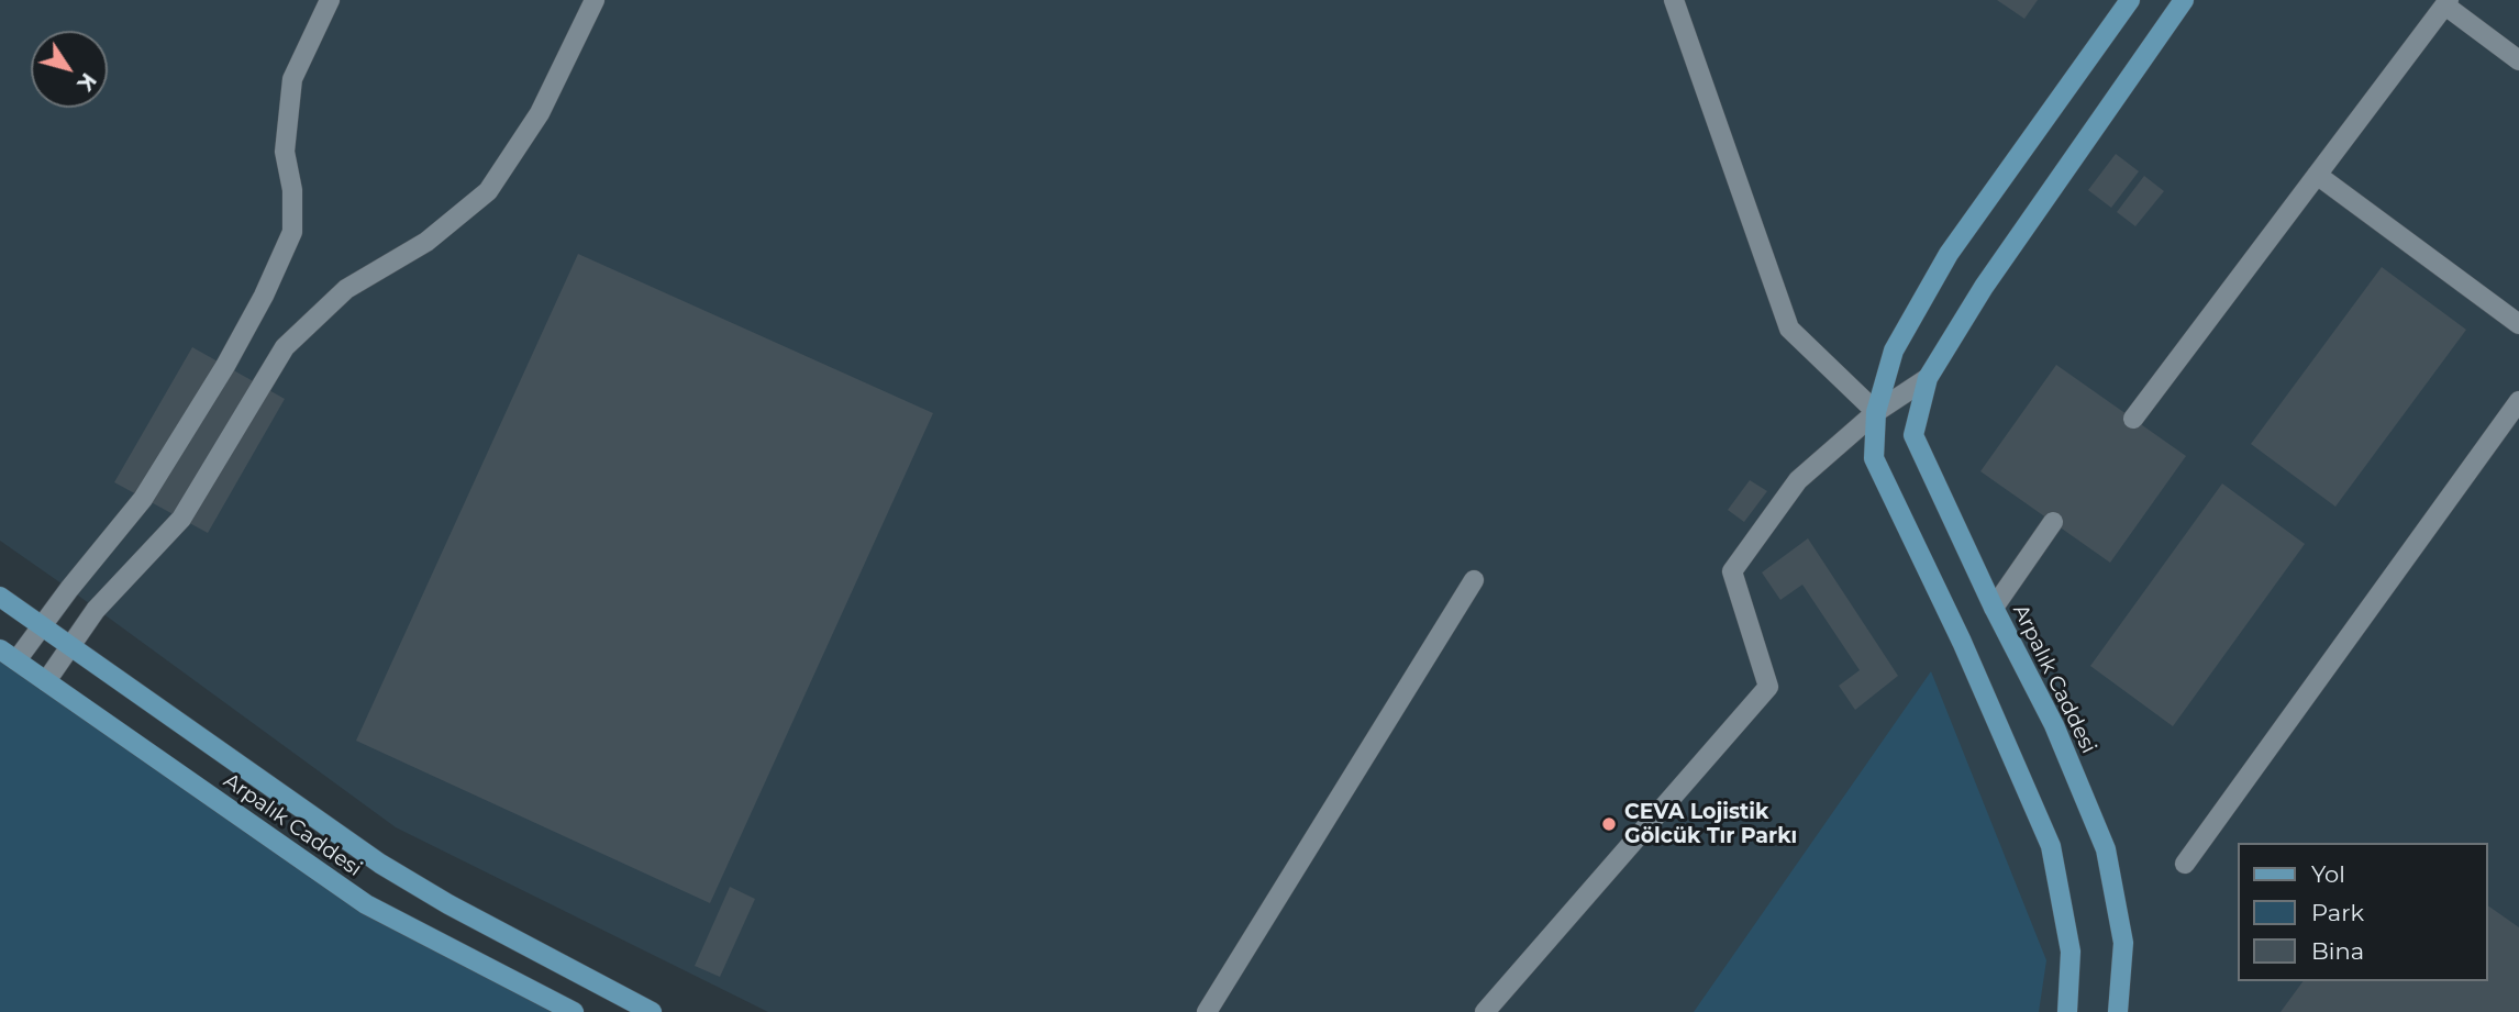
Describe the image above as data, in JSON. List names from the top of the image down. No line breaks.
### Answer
{"streets":{"main road":["Arpalık Caddesi"]},"places":["CEVA Lojistik Gölcük Tır Parkı"],"legend":["Yol","Park","Bina"],"north":"bottom right"}
